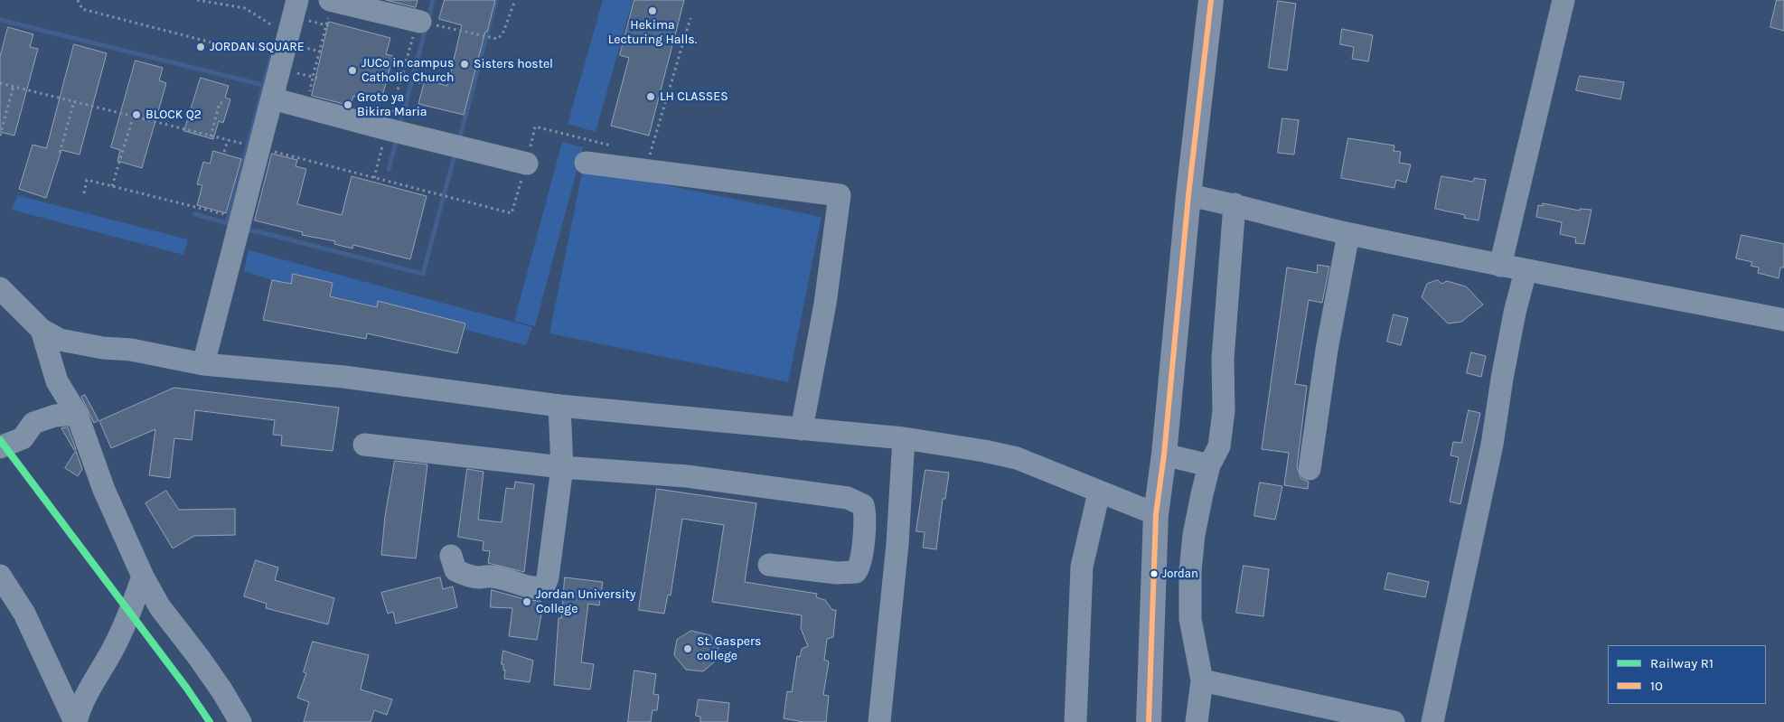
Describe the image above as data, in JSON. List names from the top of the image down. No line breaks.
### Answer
{"places":["Hekima Lecturing Halls.","JORDAN SQUARE","Sisters hostel","JUCo in campus Catholic Church","LH CLASSES","Groto ya Bikira Maria","BLOCK Q2","Jordan","Jordan University College","St. Gaspers college"],"lines":["transit line 10","rail line R1"],"legend":["Railway R1","10"]}
